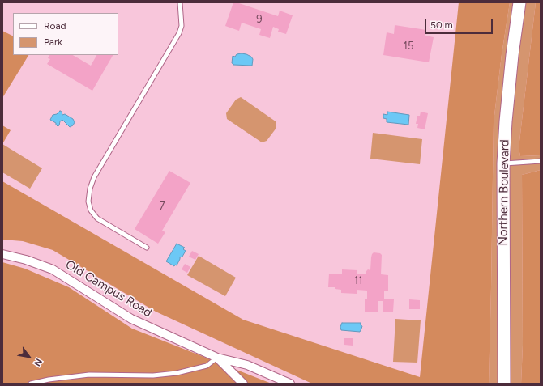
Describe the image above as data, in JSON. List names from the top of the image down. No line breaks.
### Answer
{"streets":{"main road":["Northern Boulevard"],"street":["Old Campus Road"]},"house_numbers":["9","15","7","11"],"legend":["Road","Park"],"scale_bar":"50 m","north":"bottom right"}
